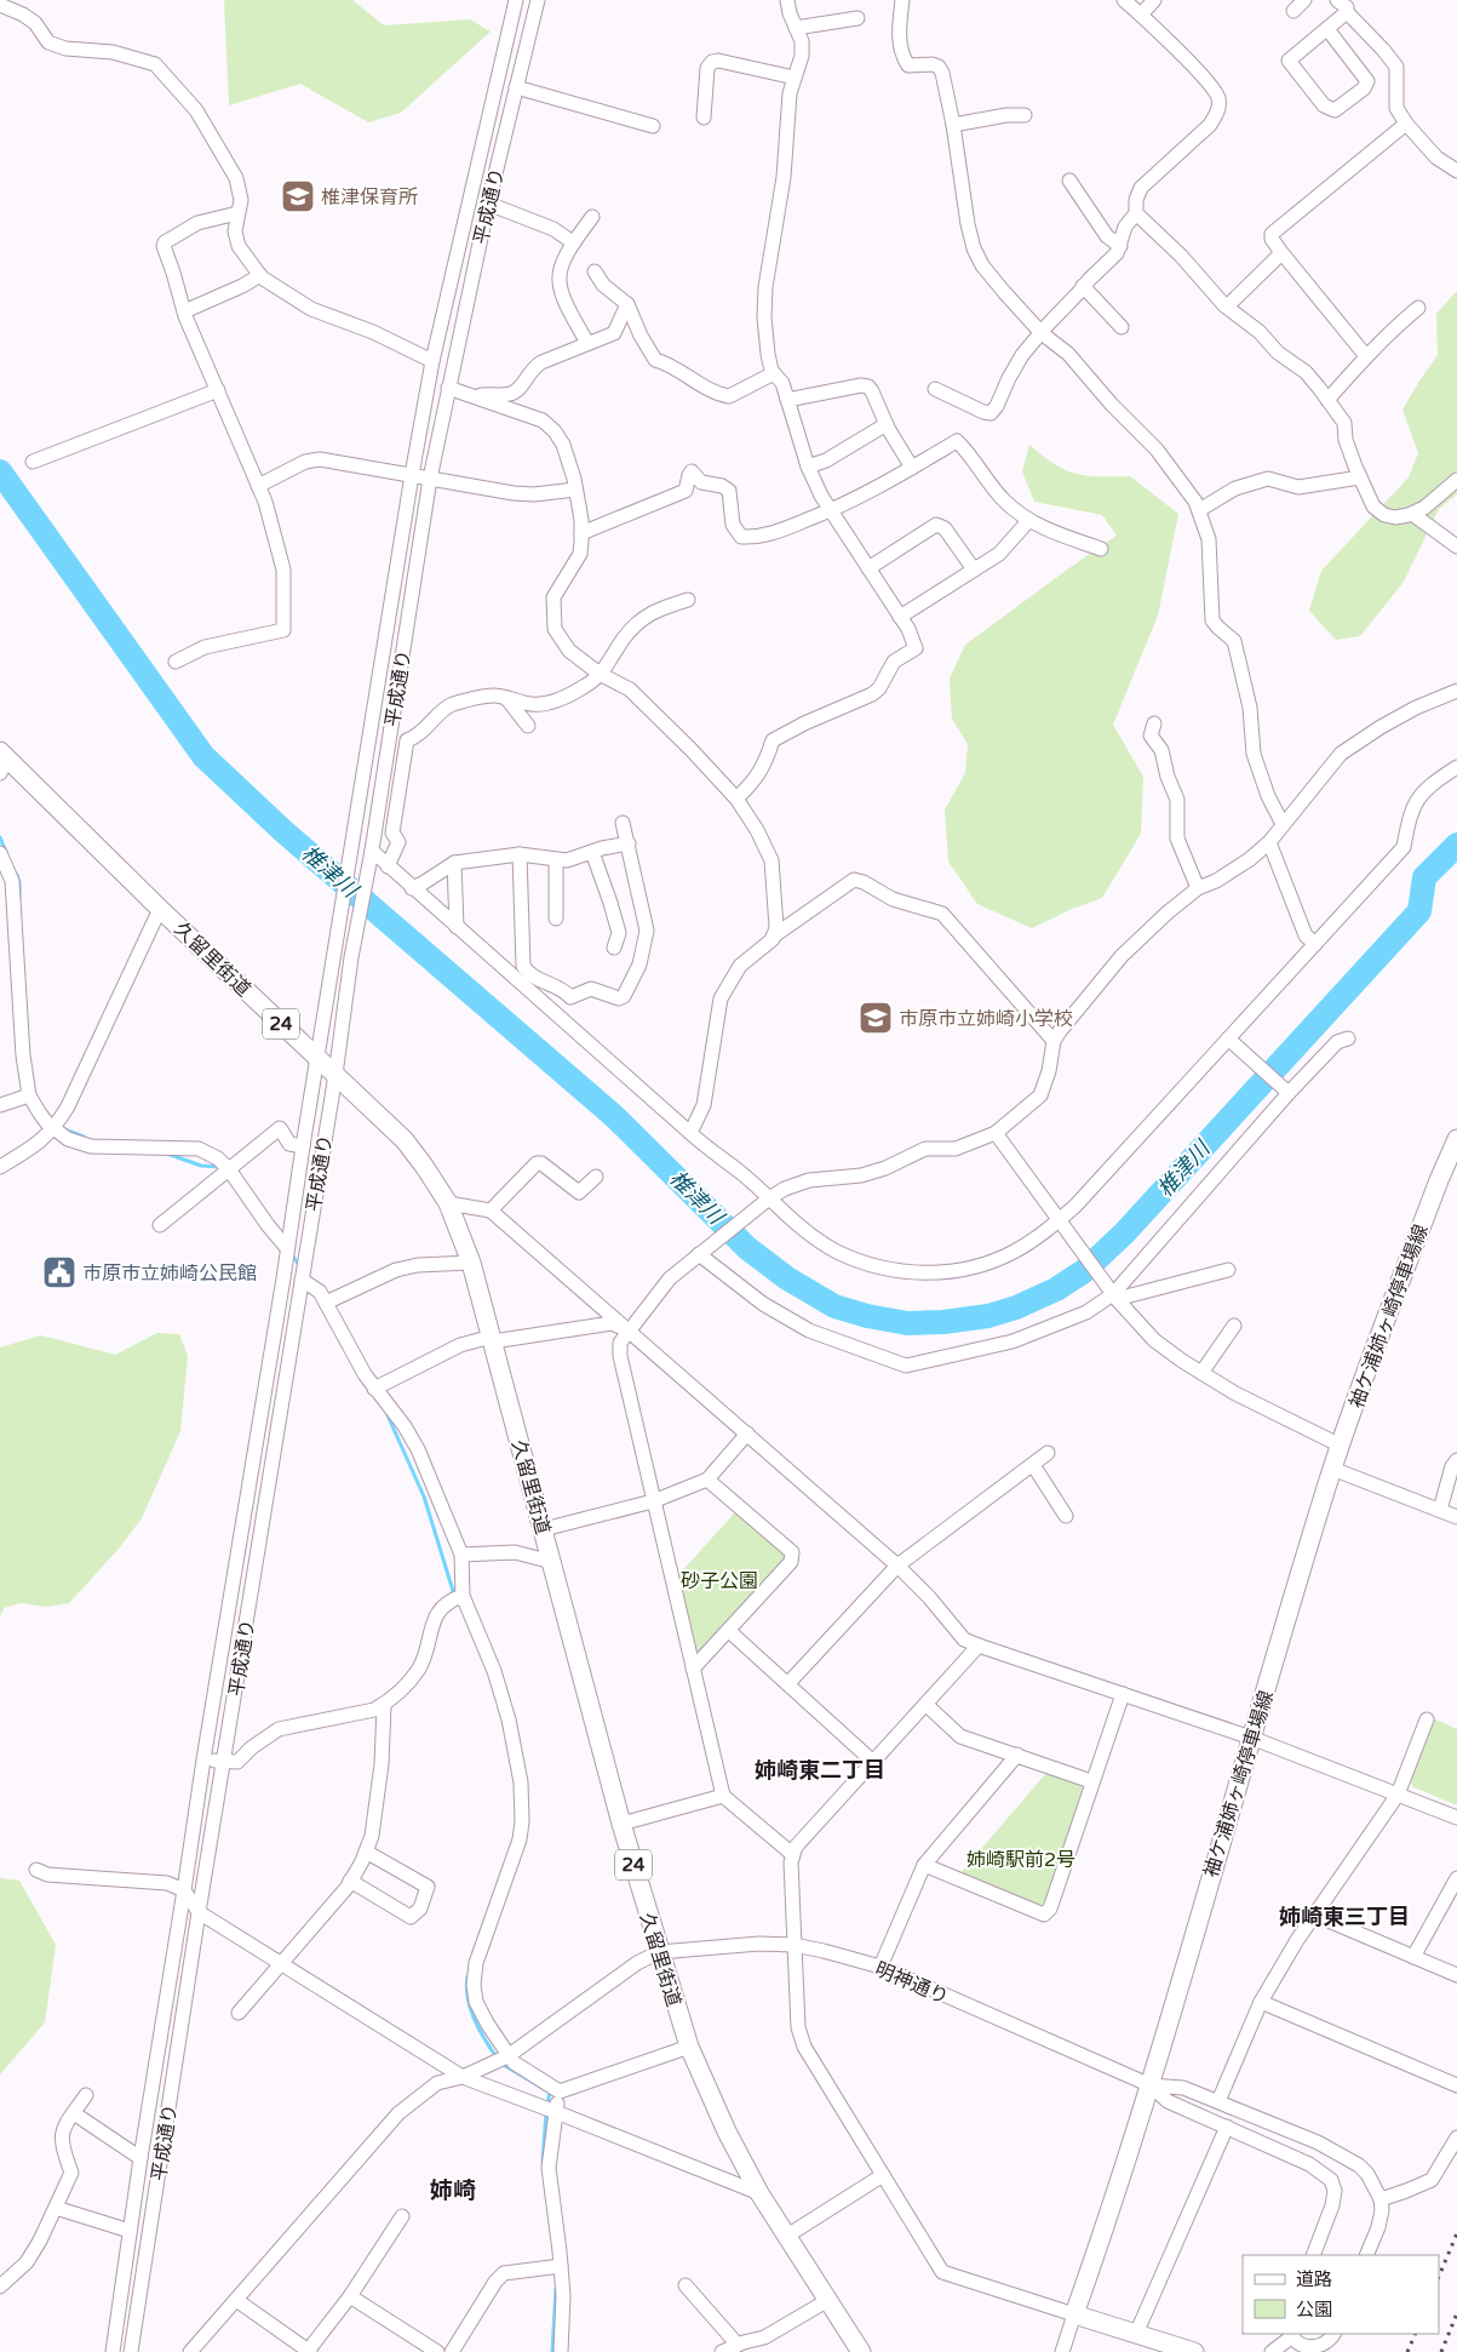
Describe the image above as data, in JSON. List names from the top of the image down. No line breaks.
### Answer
{"streets":{"main road":["久留里街道","24","袖ケ浦姉ヶ崎停車場線"],"street":["平成通り","明神通り"]},"crossings":[["平成通り","久留里街道"],["久留里街道","明神通り"],["袖ケ浦姉ヶ崎停車場線","明神通り"]],"districts":["姉崎東二丁目","姉崎東三丁目","姉崎"],"water":["椎津川"],"parks":["砂子公園","姉崎駅前2号"],"places":{"school or university":["椎津保育所","市原市立姉崎小学校"],"public building":["市原市立姉崎公民館"]},"legend":["道路","公園"]}
